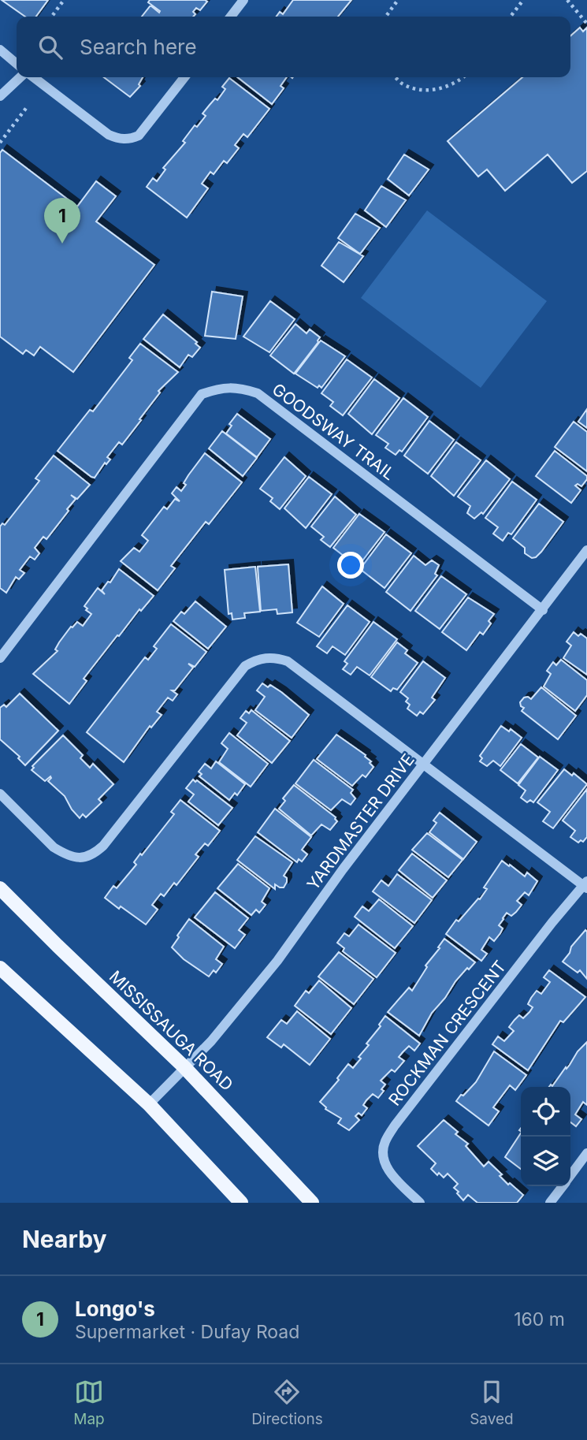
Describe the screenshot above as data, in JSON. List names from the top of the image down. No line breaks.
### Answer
{"streets":{"main road":["MISSISSAUGA ROAD"],"street":["GOODSWAY TRAIL","YARDMASTER DRIVE","ROCKMAN CRESCENT"]},"crossings":[["GOODSWAY TRAIL","YARDMASTER DRIVE"],["YARDMASTER DRIVE","MISSISSAUGA ROAD"]],"page":{"search":"Search here","pins":"1","heading":"Nearby","list":[{"mark":"1","name":"Longo's","note":"Supermarket · Dufay Road","value":"160 m"}],"nav":["Map","Directions","Saved"]}}
